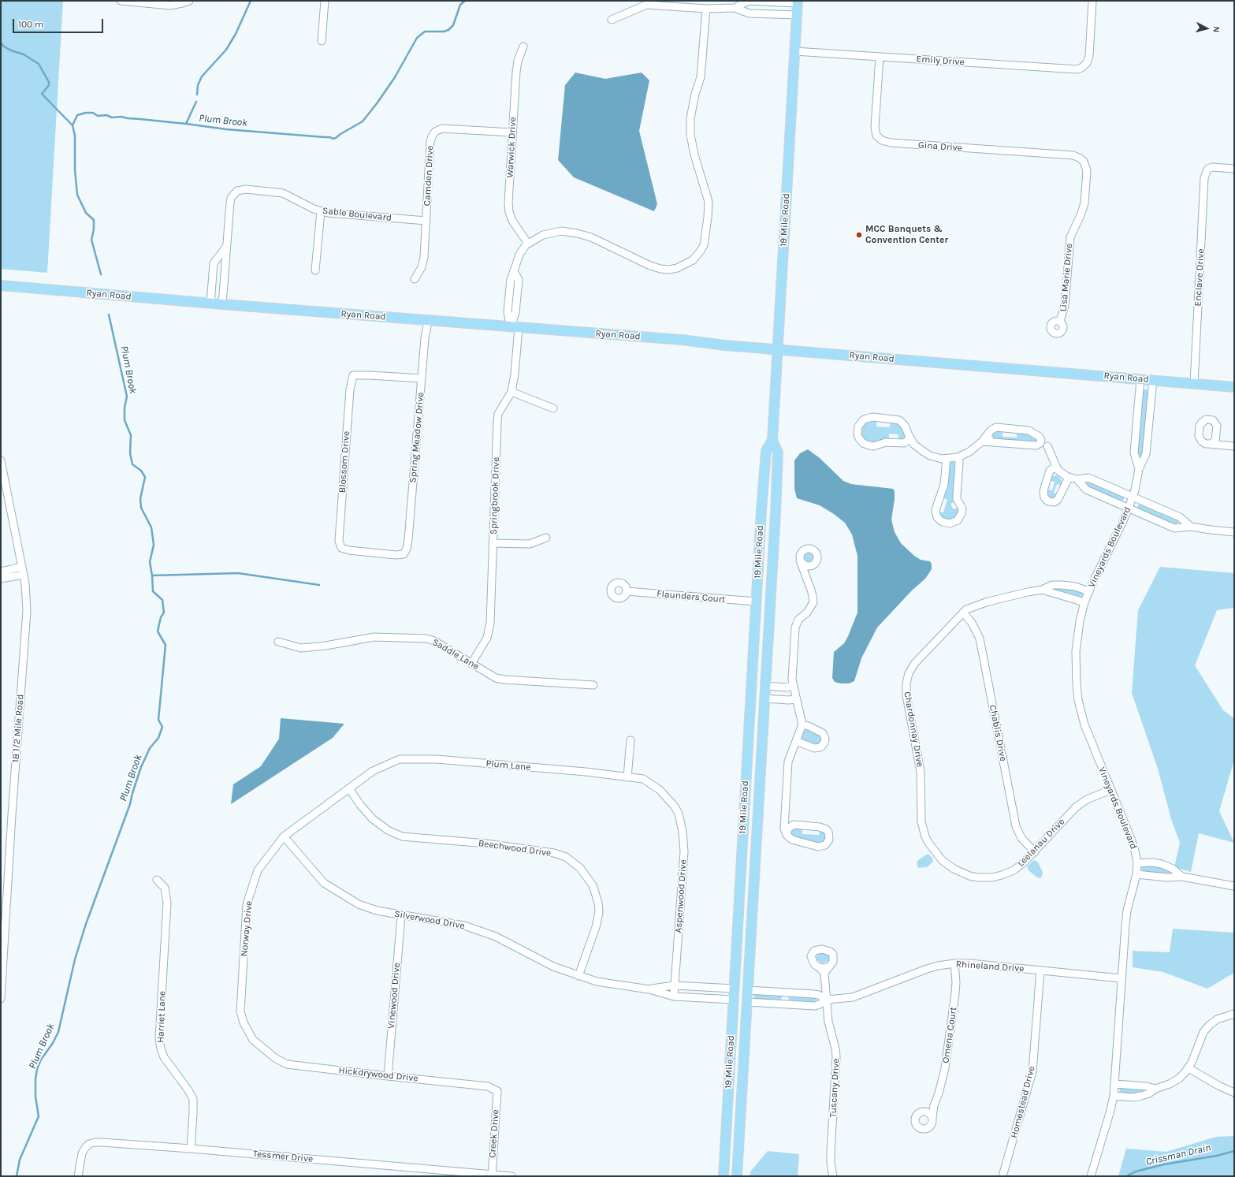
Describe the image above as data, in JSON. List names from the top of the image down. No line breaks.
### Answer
{"streets":{"main road":["19 Mile Road","Ryan Road"],"street":["Emily Drive","Gina Drive","Warwick Drive","Camden Drive","Sable Boulevard","Lisa Marie Drive","Enclave Drive","Spring Meadow Drive","Blossom Drive","Springbrook Drive","Vineyards Boulevard","Flaunders Court","Saddle Lane","18 1/2 Mile Road","Chardonnay Drive","Chablis Drive","Plum Lane","Leelanau Drive","Beechwood Drive","Aspenwood Drive","Silverwood Drive","Norway Drive","Rhineland Drive","Vinewood Drive","Harriet Lane","Omena Court","Hickdrywood Drive","Tuscany Drive","Homestead Drive","Creek Drive","Tessmer Drive"]},"crossings":[["Emily Drive","Gina Drive"],["Emily Drive","19 Mile Road"],["Gina Drive","Lisa Marie Drive"],["Warwick Drive","Camden Drive"],["Warwick Drive","Springbrook Drive"],["Camden Drive","Sable Boulevard"],["Sable Boulevard","Ryan Road"],["19 Mile Road","Ryan Road"],["19 Mile Road","Flaunders Court"],["19 Mile Road","Silverwood Drive"],["19 Mile Road","Rhineland Drive"],["Enclave Drive","Ryan Road"],["Ryan Road","Spring Meadow Drive"],["Ryan Road","Springbrook Drive"],["Ryan Road","Vineyards Boulevard"],["Spring Meadow Drive","Blossom Drive"],["Springbrook Drive","Saddle Lane"],["Vineyards Boulevard","Chardonnay Drive"],["Vineyards Boulevard","Leelanau Drive"],["Vineyards Boulevard","Rhineland Drive"],["Chardonnay Drive","Chablis Drive"],["Chardonnay Drive","Leelanau Drive"],["Chablis Drive","Leelanau Drive"],["Plum Lane","Beechwood Drive"],["Plum Lane","Aspenwood Drive"],["Plum Lane","Norway Drive"],["Beechwood Drive","Silverwood Drive"],["Beechwood Drive","Norway Drive"],["Aspenwood Drive","Silverwood Drive"],["Silverwood Drive","Norway Drive"],["Silverwood Drive","Vinewood Drive"],["Norway Drive","Hickdrywood Drive"],["Rhineland Drive","Omena Court"],["Rhineland Drive","Tuscany Drive"],["Rhineland Drive","Homestead Drive"],["Vinewood Drive","Hickdrywood Drive"],["Harriet Lane","Tessmer Drive"],["Hickdrywood Drive","Creek Drive"],["Creek Drive","Tessmer Drive"]],"water":["Plum Brook","Crissman Drain"],"places":["MCC Banquets & Convention Center"],"scale_bar":"100 m","north":"right"}
